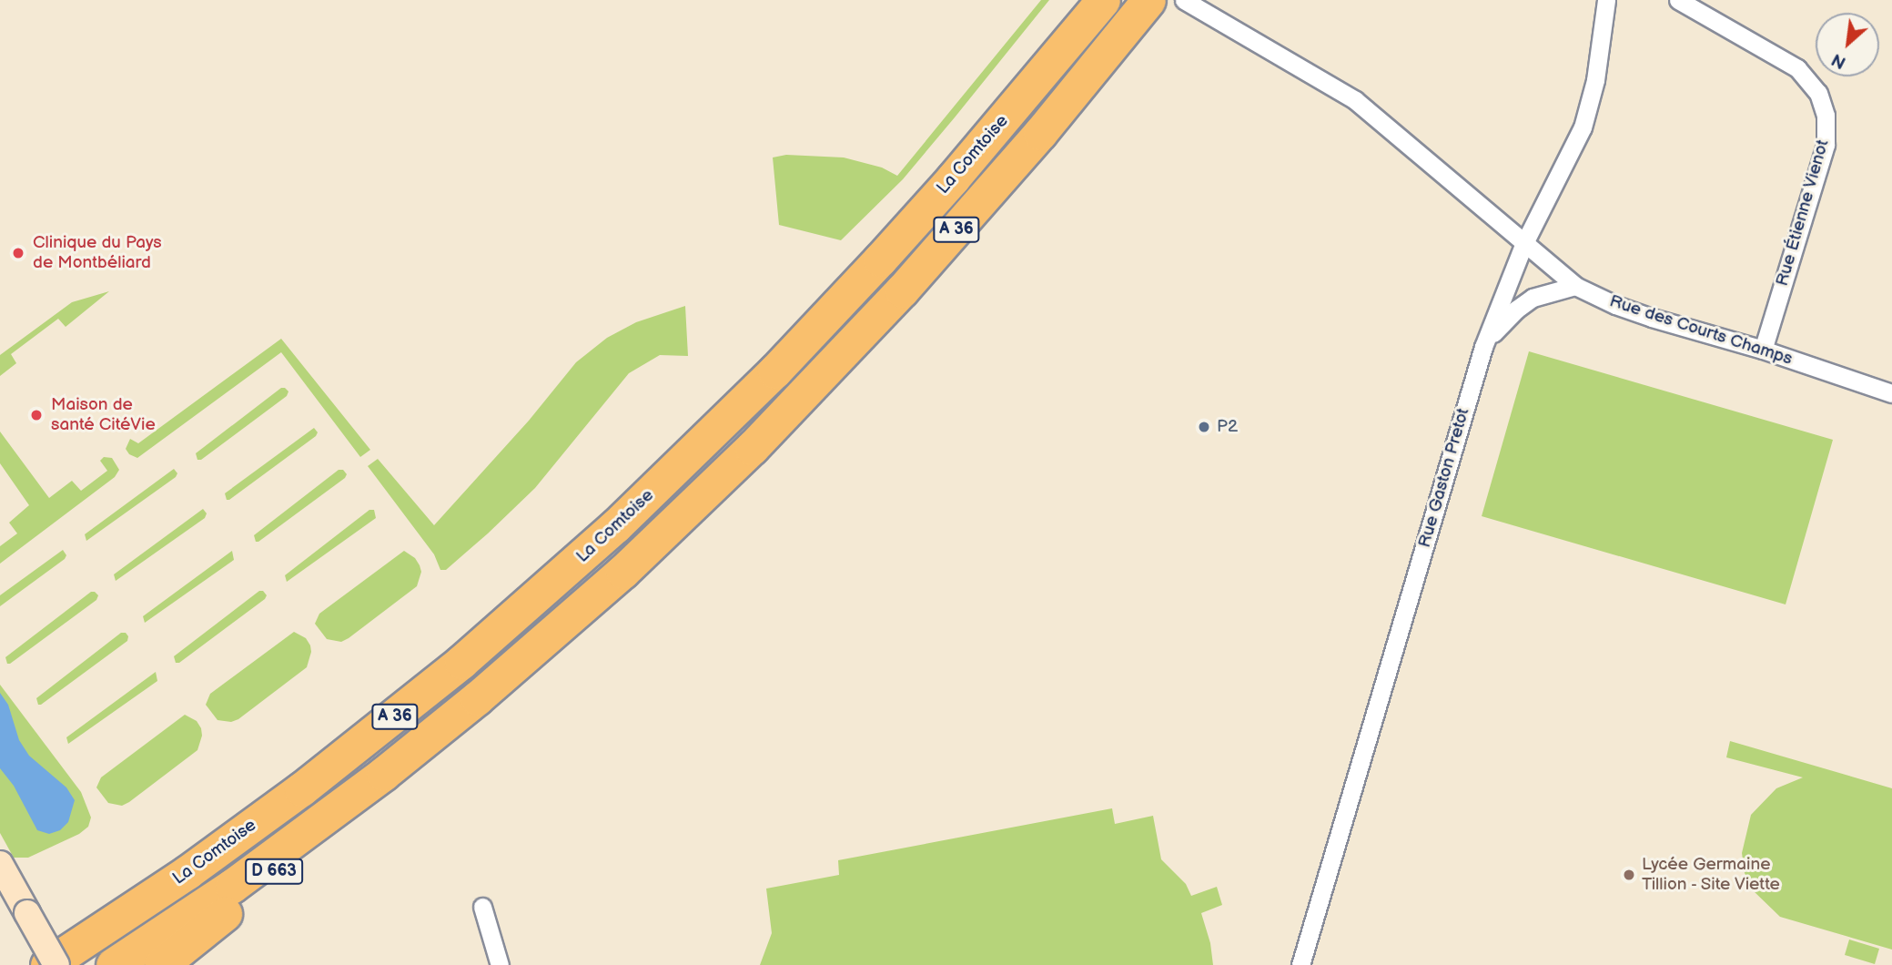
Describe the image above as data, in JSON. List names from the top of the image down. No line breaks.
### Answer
{"streets":{"highway":["La Comtoise","A 36","D 663"],"street":["Rue Étienne Vienot","Rue des Courts Champs","Rue Gaston Pretot"]},"crossings":[["La Comtoise","D 663"],["Rue Étienne Vienot","Rue des Courts Champs"],["Rue des Courts Champs","Rue Gaston Pretot"]],"places":["Clinique du Pays de Montbéliard","Maison de santé CitéVie","P2","Lycée Germaine Tillion - Site Viette"],"north":"bottom left"}
